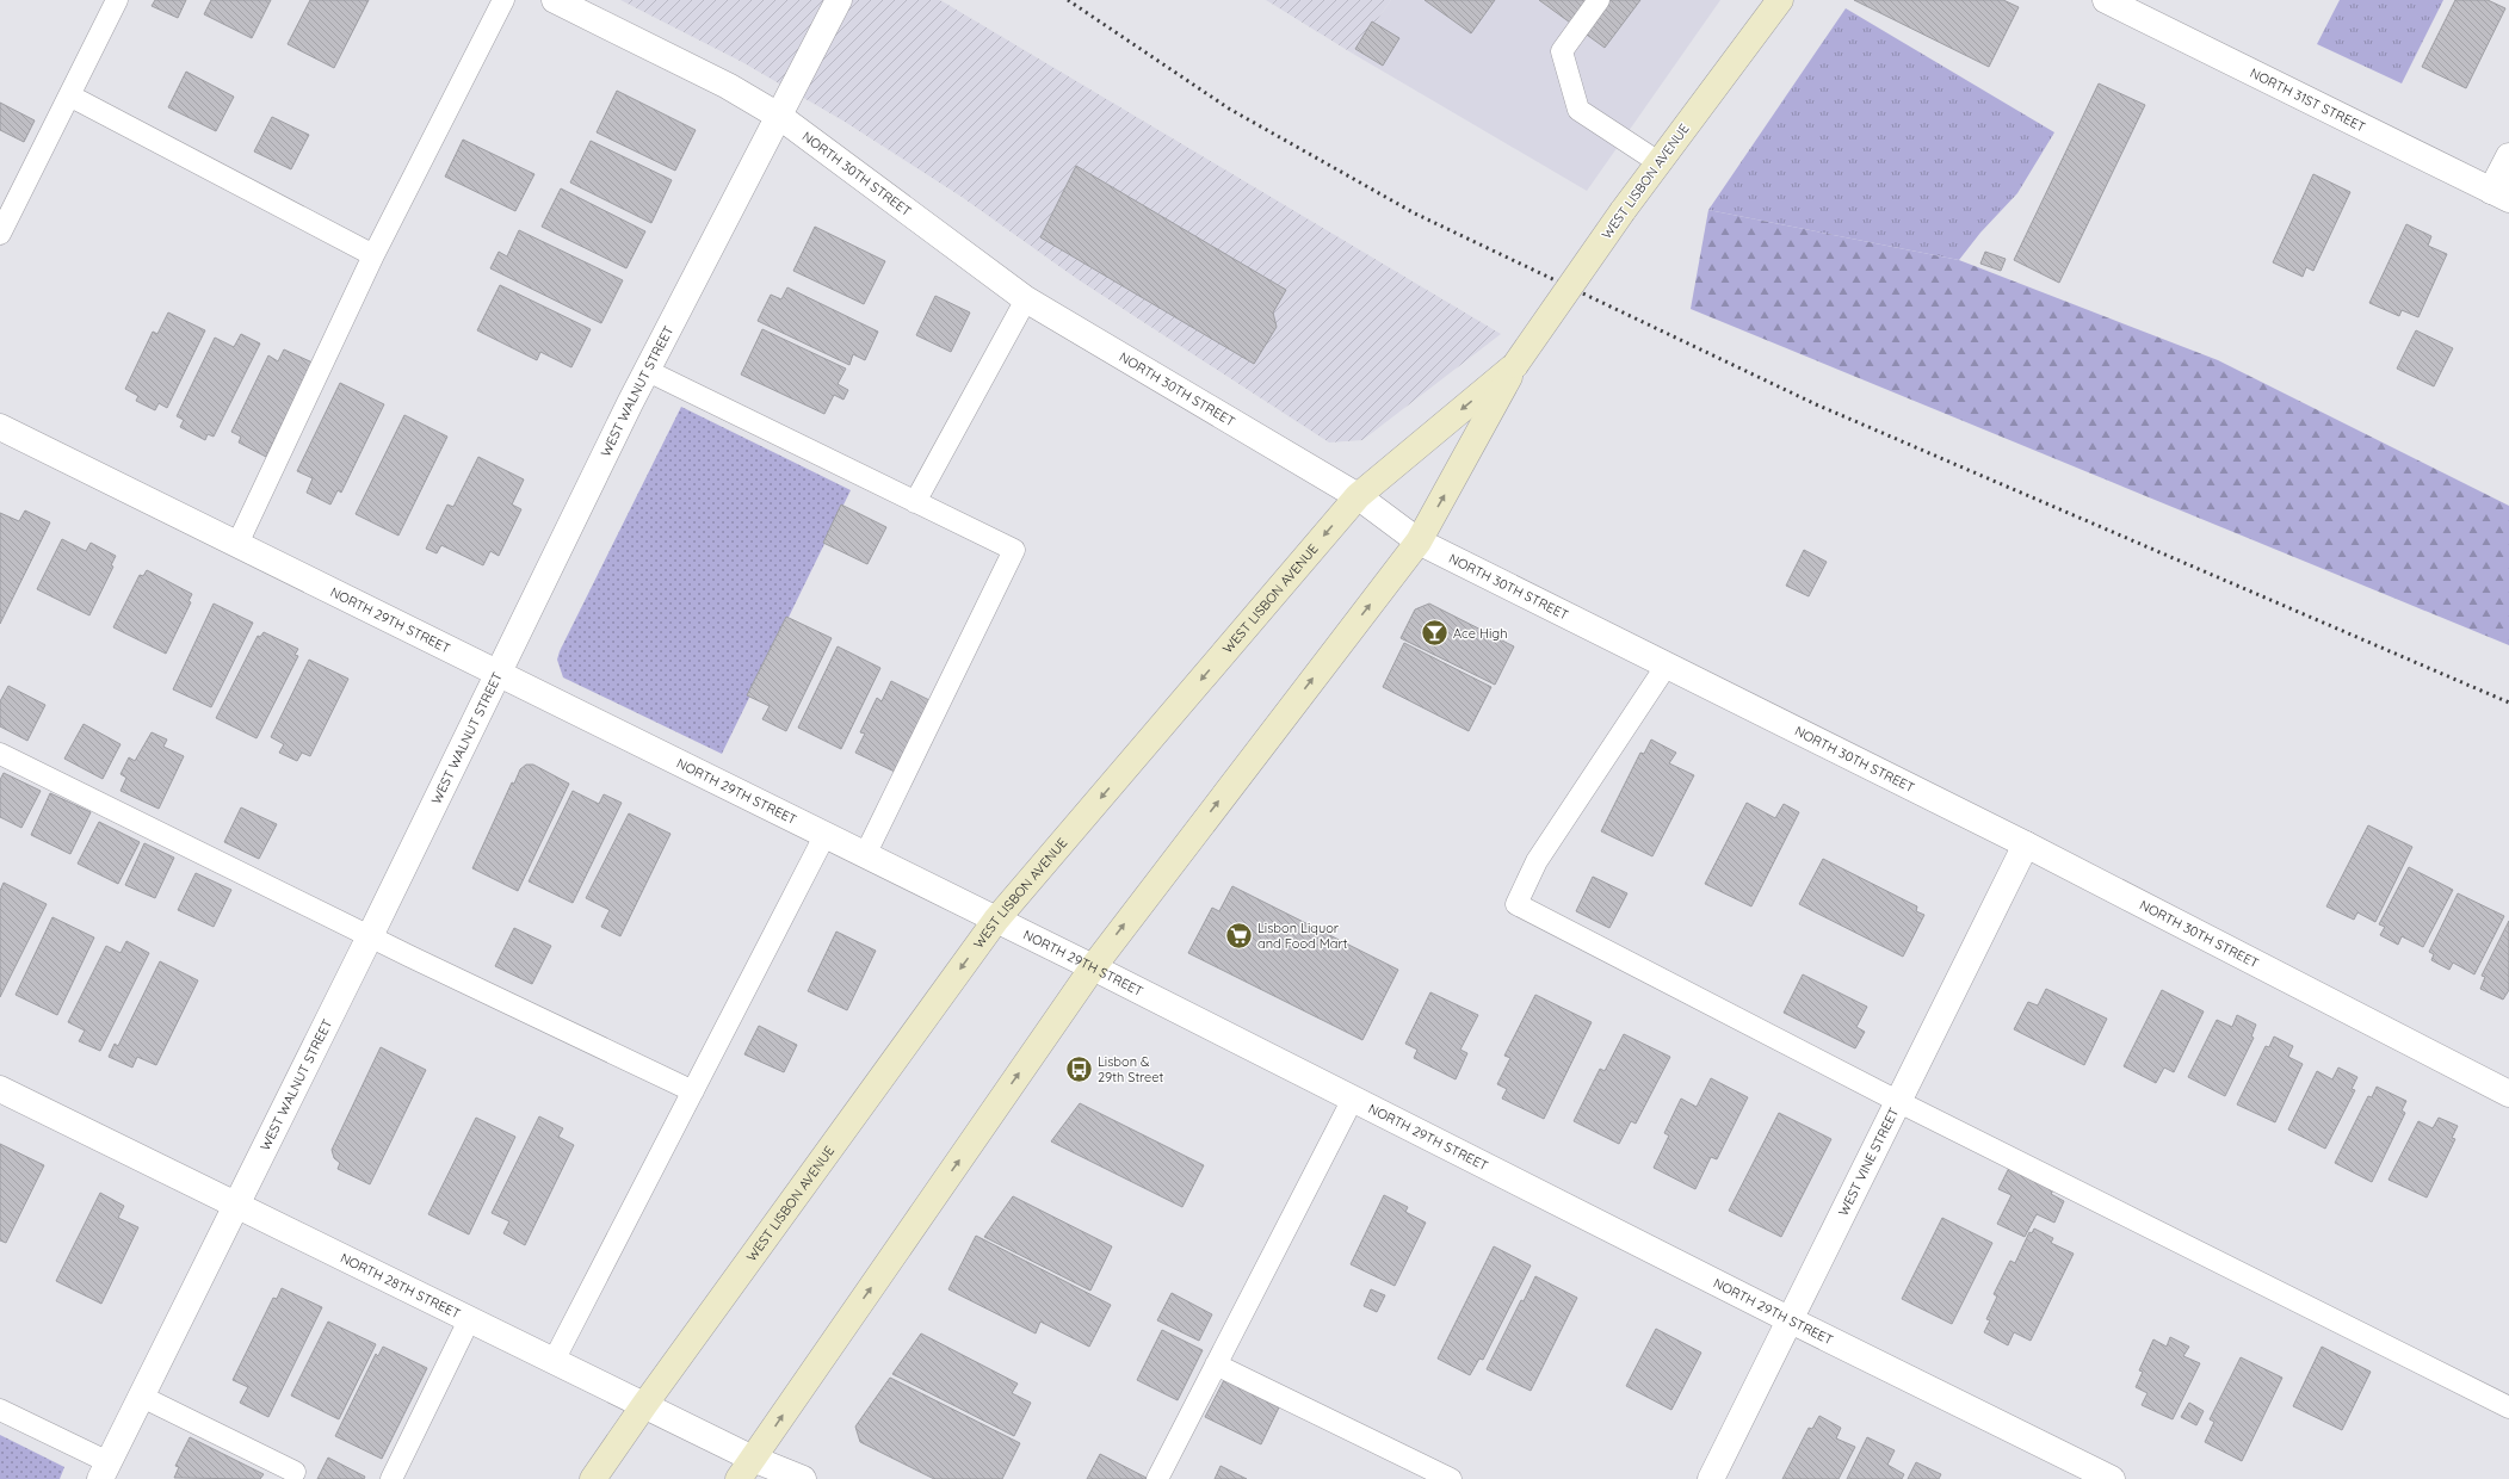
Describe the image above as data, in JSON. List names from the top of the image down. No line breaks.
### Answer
{"streets":{"main road":["WEST LISBON AVENUE"],"street":["NORTH 31ST STREET","NORTH 30TH STREET","WEST WALNUT STREET","NORTH 29TH STREET","WEST VINE STREET","NORTH 28TH STREET"]},"crossings":[["NORTH 30TH STREET","WEST LISBON AVENUE"],["NORTH 30TH STREET","WEST WALNUT STREET"],["NORTH 30TH STREET","WEST VINE STREET"],["WEST LISBON AVENUE","NORTH 29TH STREET"],["WEST LISBON AVENUE","NORTH 28TH STREET"],["WEST WALNUT STREET","NORTH 29TH STREET"],["WEST WALNUT STREET","NORTH 28TH STREET"],["NORTH 29TH STREET","WEST VINE STREET"]],"places":{"bar":["Ace High"],"supermarket":["Lisbon Liquor and Food Mart"],"bus stop":["Lisbon & 29th Street"]}}
